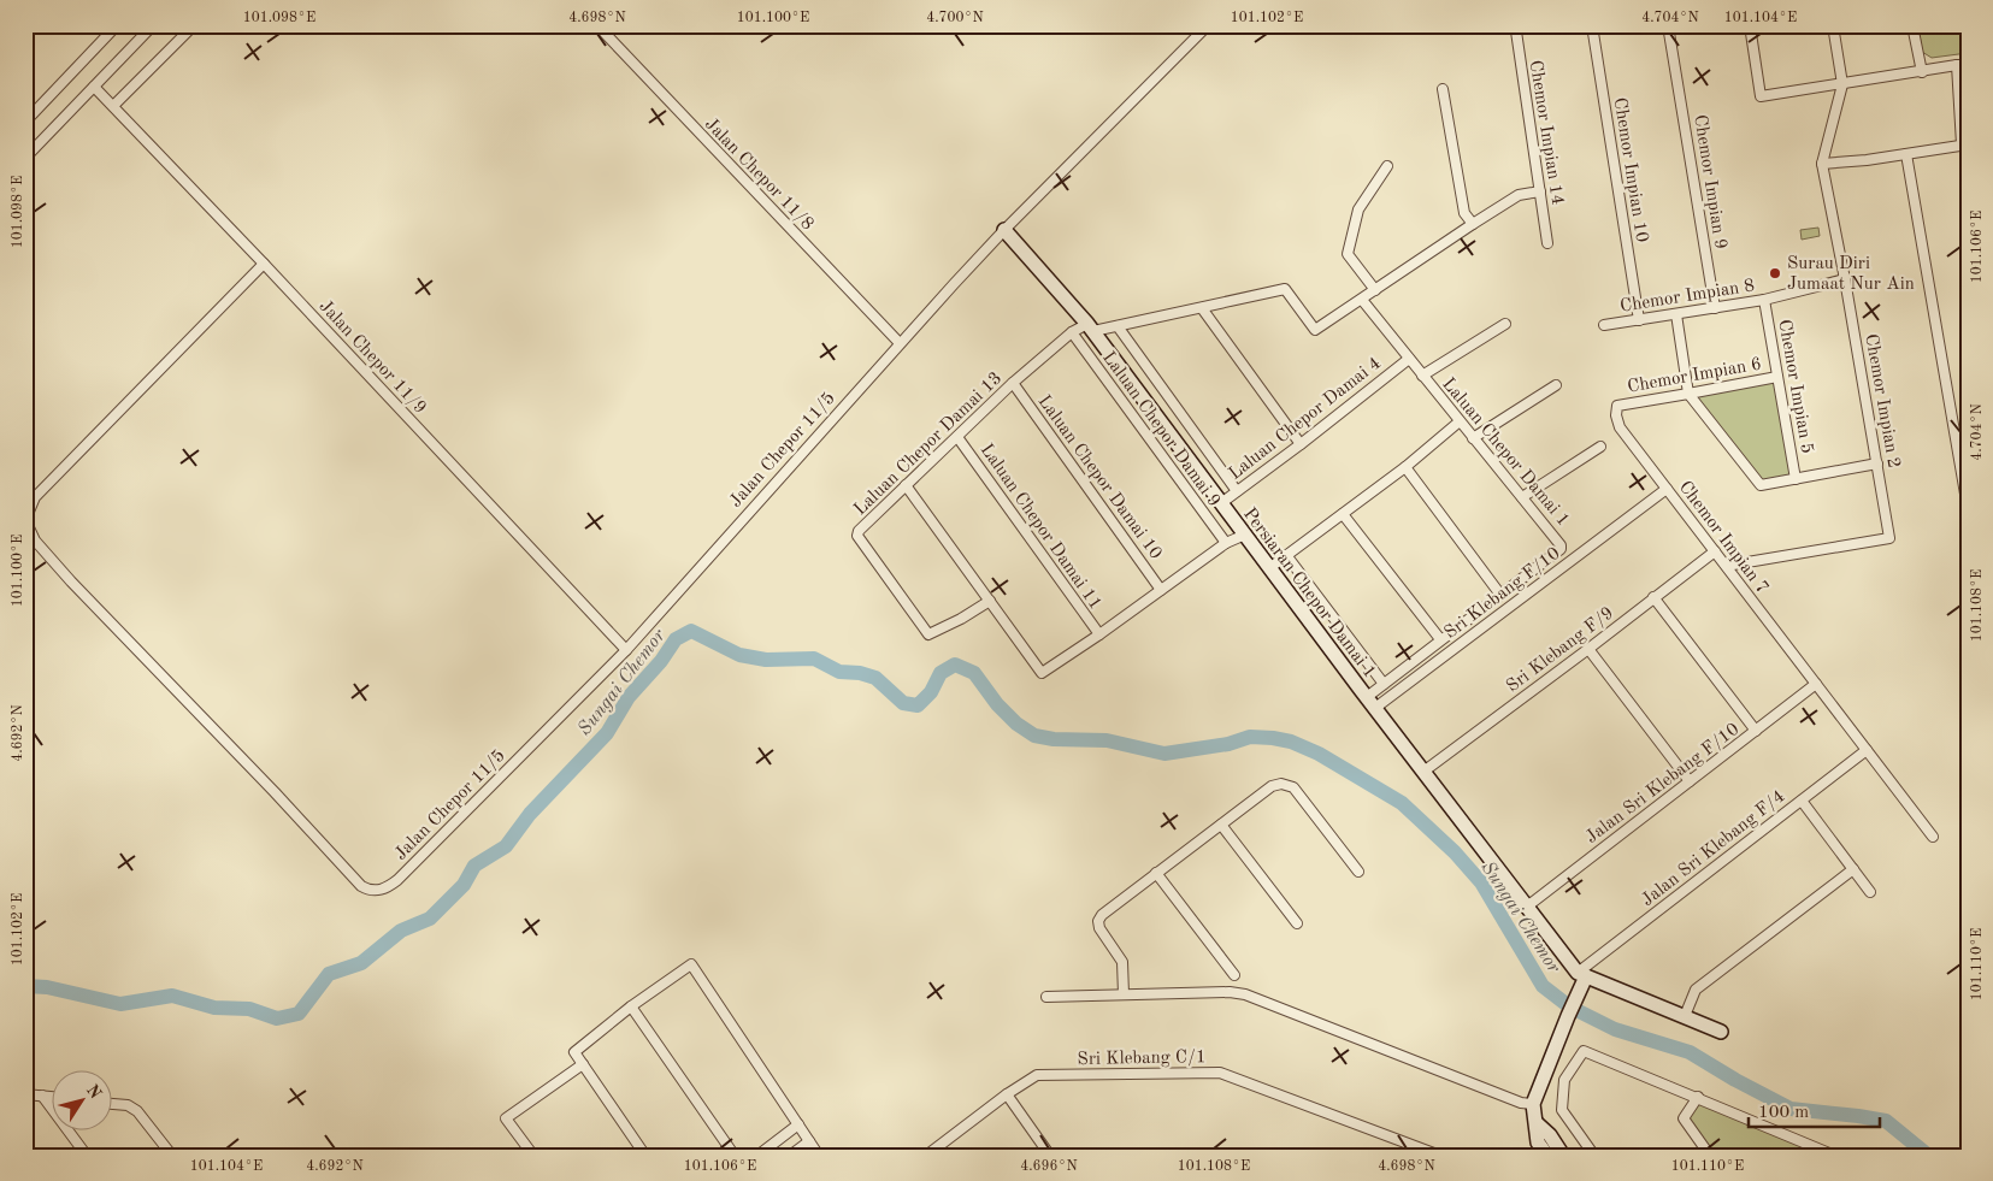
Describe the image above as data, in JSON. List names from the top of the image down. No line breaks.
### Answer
{"streets":{"street":["Chemor Impian 14","Chemor Impian 10","Jalan Chepor 11/8","Chemor Impian 9","Chemor Impian 8","Jalan Chepor 11/9","Chemor Impian 6","Chemor Impian 5","Chemor Impian 2","Laluan Chepor Damai 4","Laluan Chepor Damai 9","Laluan Chepor Damai 13","Jalan Chepor 11/5","Laluan Chepor Damai 1","Laluan Chepor Damai 10","Laluan Chepor Damai 11","Chemor Impian 7","Persiaran Chepor Damai 1","Sri Klebang F/10","Sri Klebang F/9","Jalan Sri Klebang F/10","Jalan Sri Klebang F/4","Sri Klebang C/1"]},"crossings":[["Chemor Impian 10","Chemor Impian 8"],["Jalan Chepor 11/8","Jalan Chepor 11/5"],["Chemor Impian 9","Chemor Impian 8"],["Chemor Impian 8","Chemor Impian 5"],["Chemor Impian 8","Chemor Impian 2"],["Jalan Chepor 11/9","Jalan Chepor 11/5"],["Chemor Impian 6","Chemor Impian 5"],["Chemor Impian 6","Chemor Impian 7"],["Laluan Chepor Damai 4","Laluan Chepor Damai 1"],["Laluan Chepor Damai 4","Persiaran Chepor Damai 1"],["Laluan Chepor Damai 9","Laluan Chepor Damai 13"],["Laluan Chepor Damai 13","Laluan Chepor Damai 10"],["Laluan Chepor Damai 13","Laluan Chepor Damai 11"],["Laluan Chepor Damai 13","Persiaran Chepor Damai 1"],["Jalan Chepor 11/5","Persiaran Chepor Damai 1"],["Laluan Chepor Damai 1","Persiaran Chepor Damai 1"],["Laluan Chepor Damai 1","Sri Klebang F/10"],["Chemor Impian 7","Sri Klebang F/10"],["Chemor Impian 7","Sri Klebang F/9"],["Chemor Impian 7","Jalan Sri Klebang F/10"],["Chemor Impian 7","Jalan Sri Klebang F/4"],["Persiaran Chepor Damai 1","Sri Klebang F/10"],["Persiaran Chepor Damai 1","Sri Klebang F/9"],["Persiaran Chepor Damai 1","Jalan Sri Klebang F/10"],["Persiaran Chepor Damai 1","Jalan Sri Klebang F/4"]],"water":["Sungai Chemor"],"places":["Surau Diri Jumaat Nur Ain"],"scale_bar":"100 m","north":"top right","coordinates":["101.098°E","4.698°N","101.100°E","4.700°N","101.102°E","4.704°N","101.104°E","101.106°E","101.108°E","4.692°N","101.110°E","4.696°N"]}
